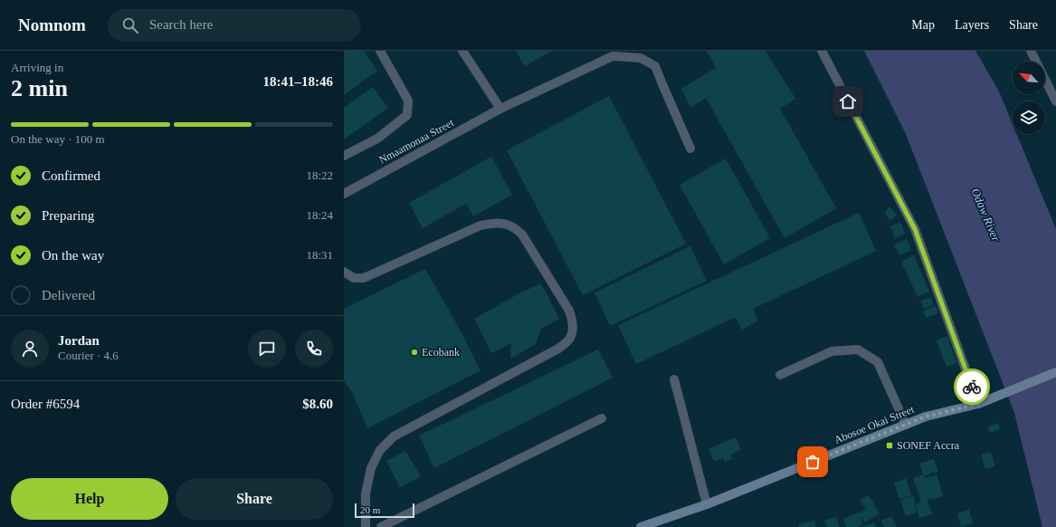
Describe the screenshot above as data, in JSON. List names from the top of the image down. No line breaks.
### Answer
{"streets":{"street":["Nmaamonaa Street","Abosoe Okai Street"]},"water":["Odaw River"],"places":{"other":["Ecobank"],"transit":["SONEF Accra"]},"scale_bar":"20 m","north":"top left","page":{"header":"Nomnom","search":"Search here","nav":["Map","Layers","Share"],"heading":["2 min","Arriving in","18:41–18:46"],"panel":["Jordan","Courier · 4.6","Order #6594","$8.60"],"bar":"On the way · 100 m","list":[["Confirmed","18:22"],["Preparing","18:24"],["On the way","18:31"],"Delivered"],"buttons":["Help","Share"],"scale":"20 m"}}
